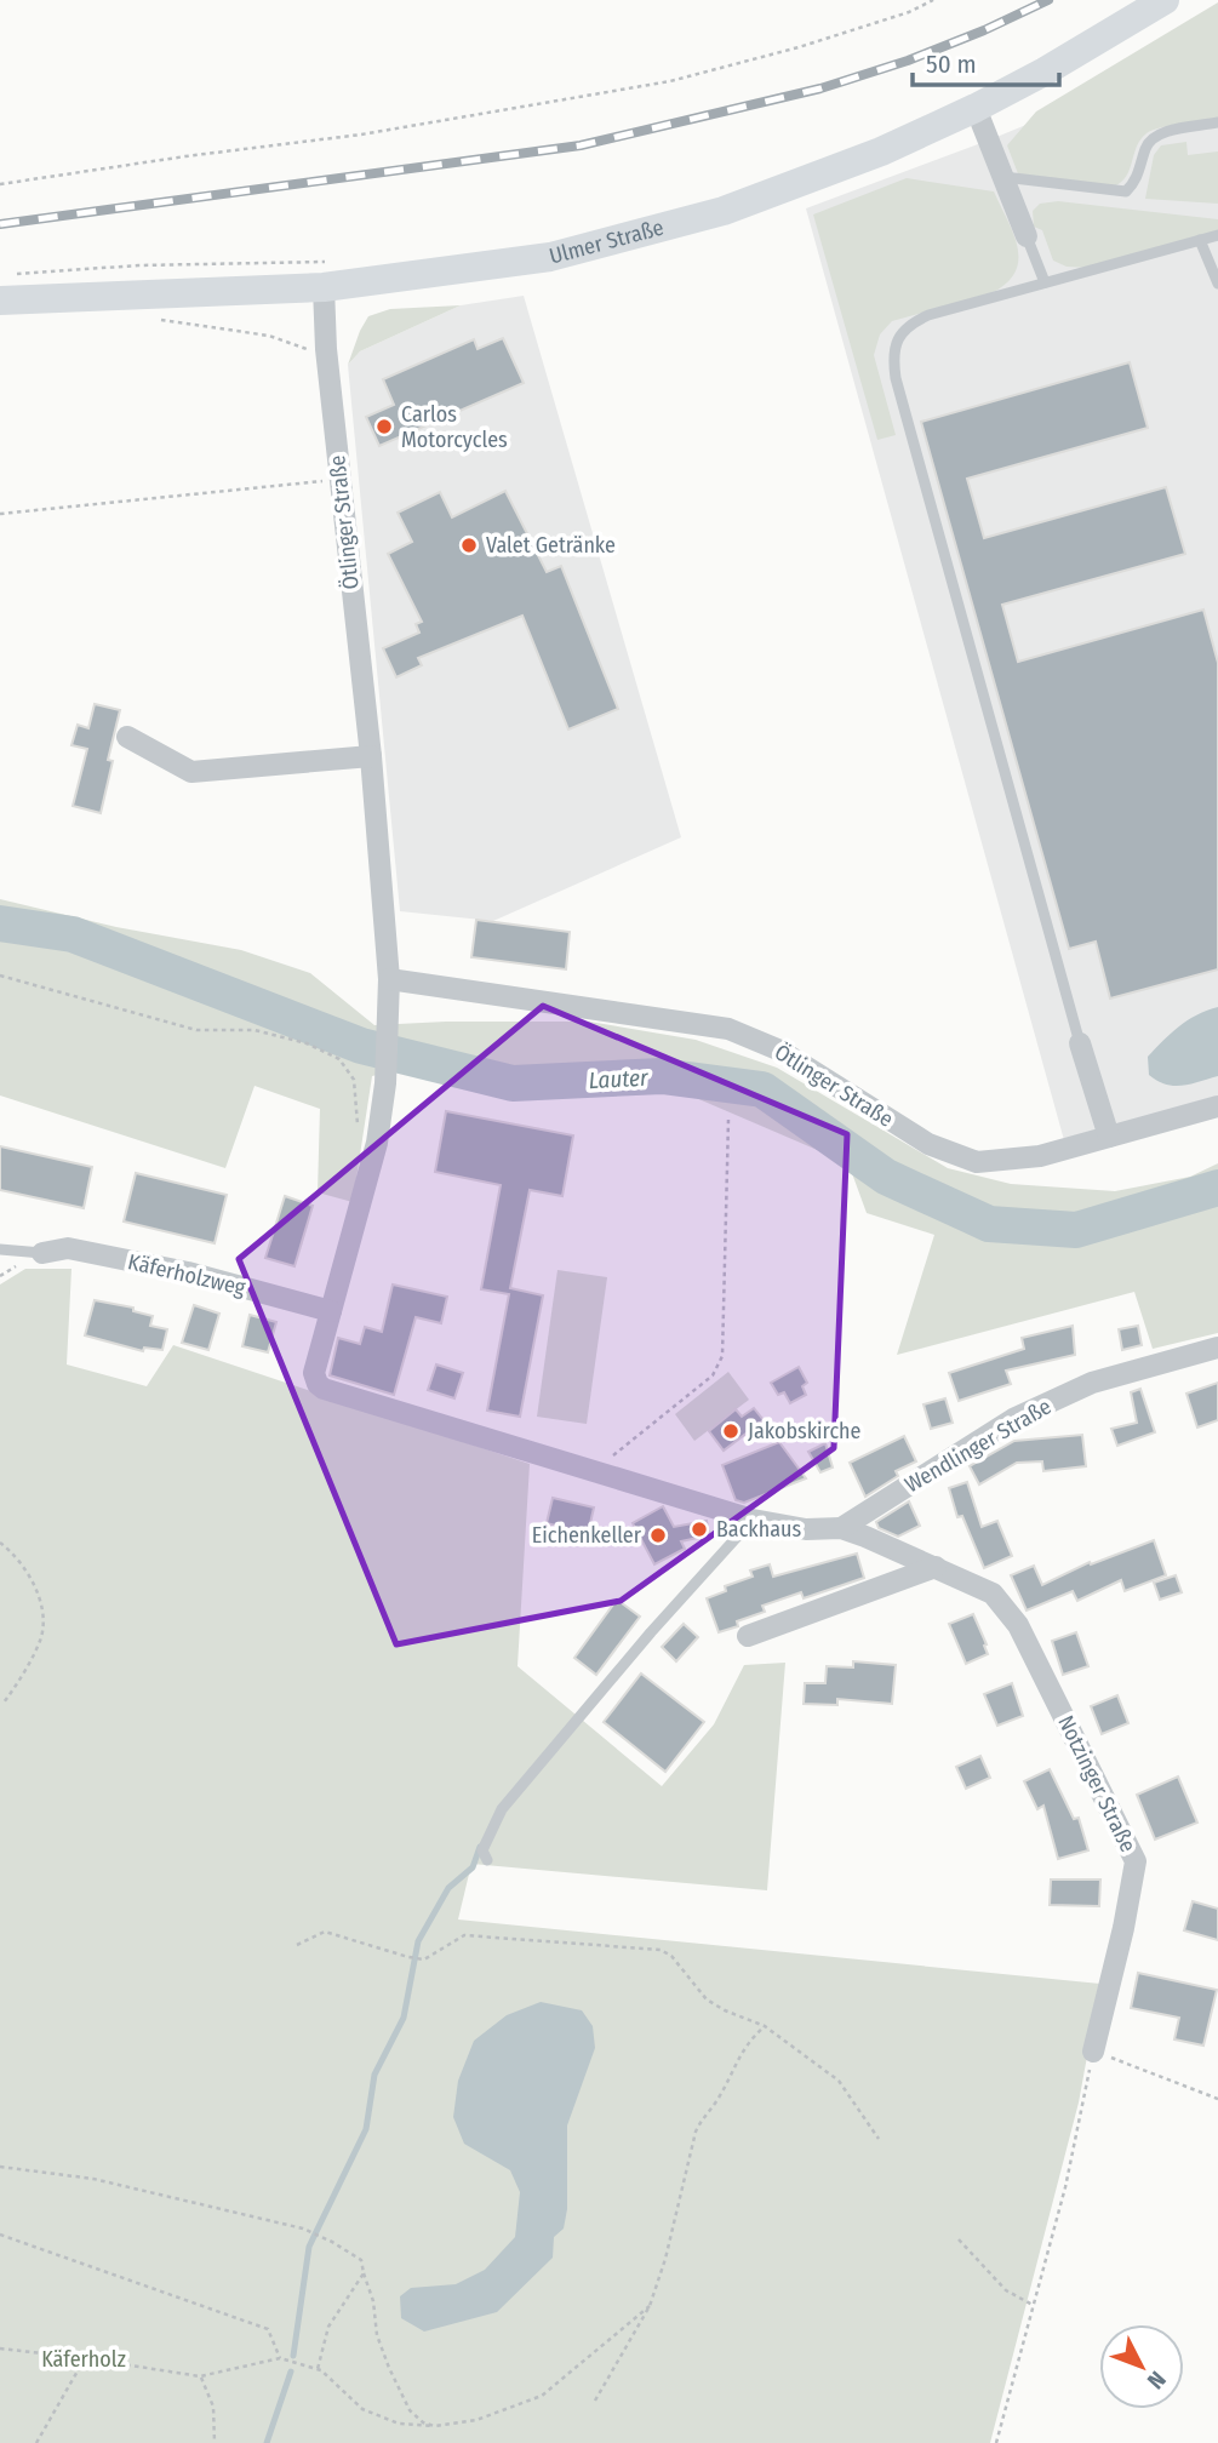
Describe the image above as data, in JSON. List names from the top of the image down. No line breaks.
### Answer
{"streets":{"main road":["Ulmer Straße"],"street":["Ötlinger Straße","Käferholzweg","Wendlinger Straße","Notzinger Straße"]},"crossings":[["Ulmer Straße","Ötlinger Straße"],["Ötlinger Straße","Käferholzweg"],["Ötlinger Straße","Wendlinger Straße"],["Ötlinger Straße","Notzinger Straße"],["Wendlinger Straße","Notzinger Straße"]],"water":["Lauter"],"parks":["Käferholz"],"places":["Carlos Motorcycles","Valet Getränke","Jakobskirche","Backhaus","Eichenkeller"],"scale_bar":"50 m","north":"bottom right"}
